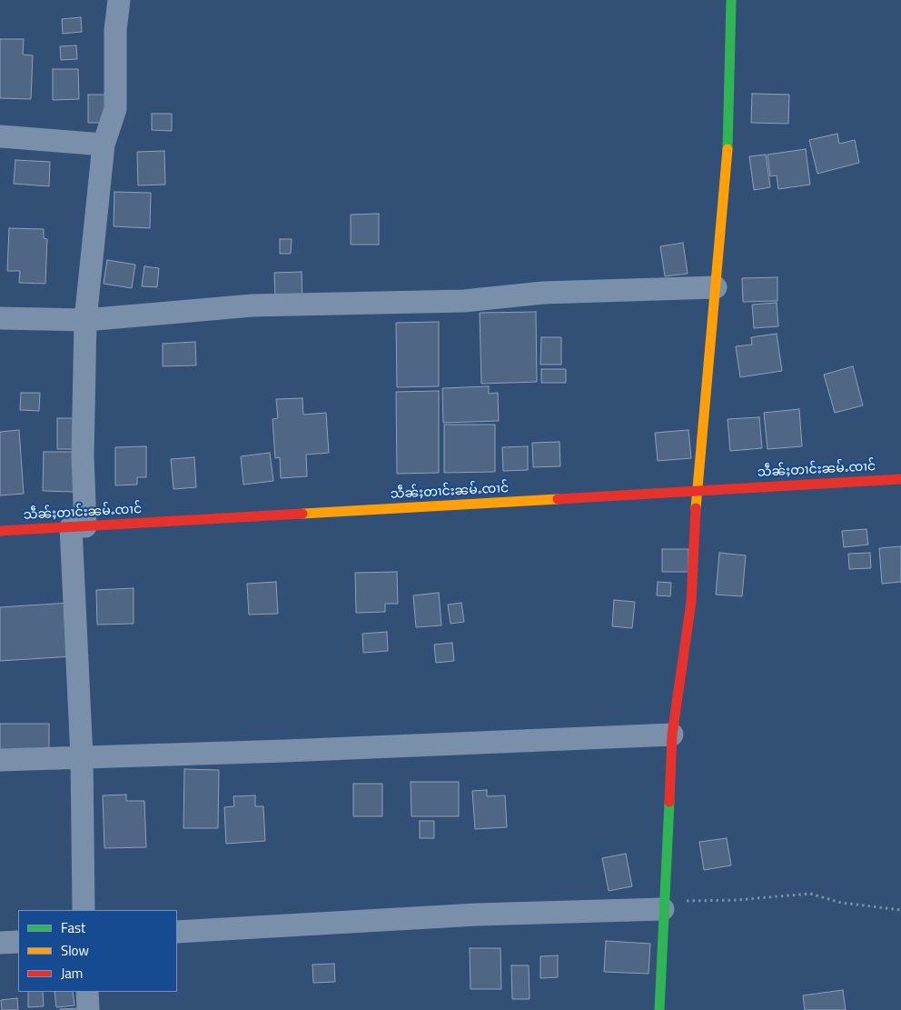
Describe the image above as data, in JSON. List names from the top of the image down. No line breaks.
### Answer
{"streets":{"main road":["သဵၼ်ႈတၢင်းၼမ်ႉၸၢင်"]},"legend":["Fast","Slow","Jam"]}
